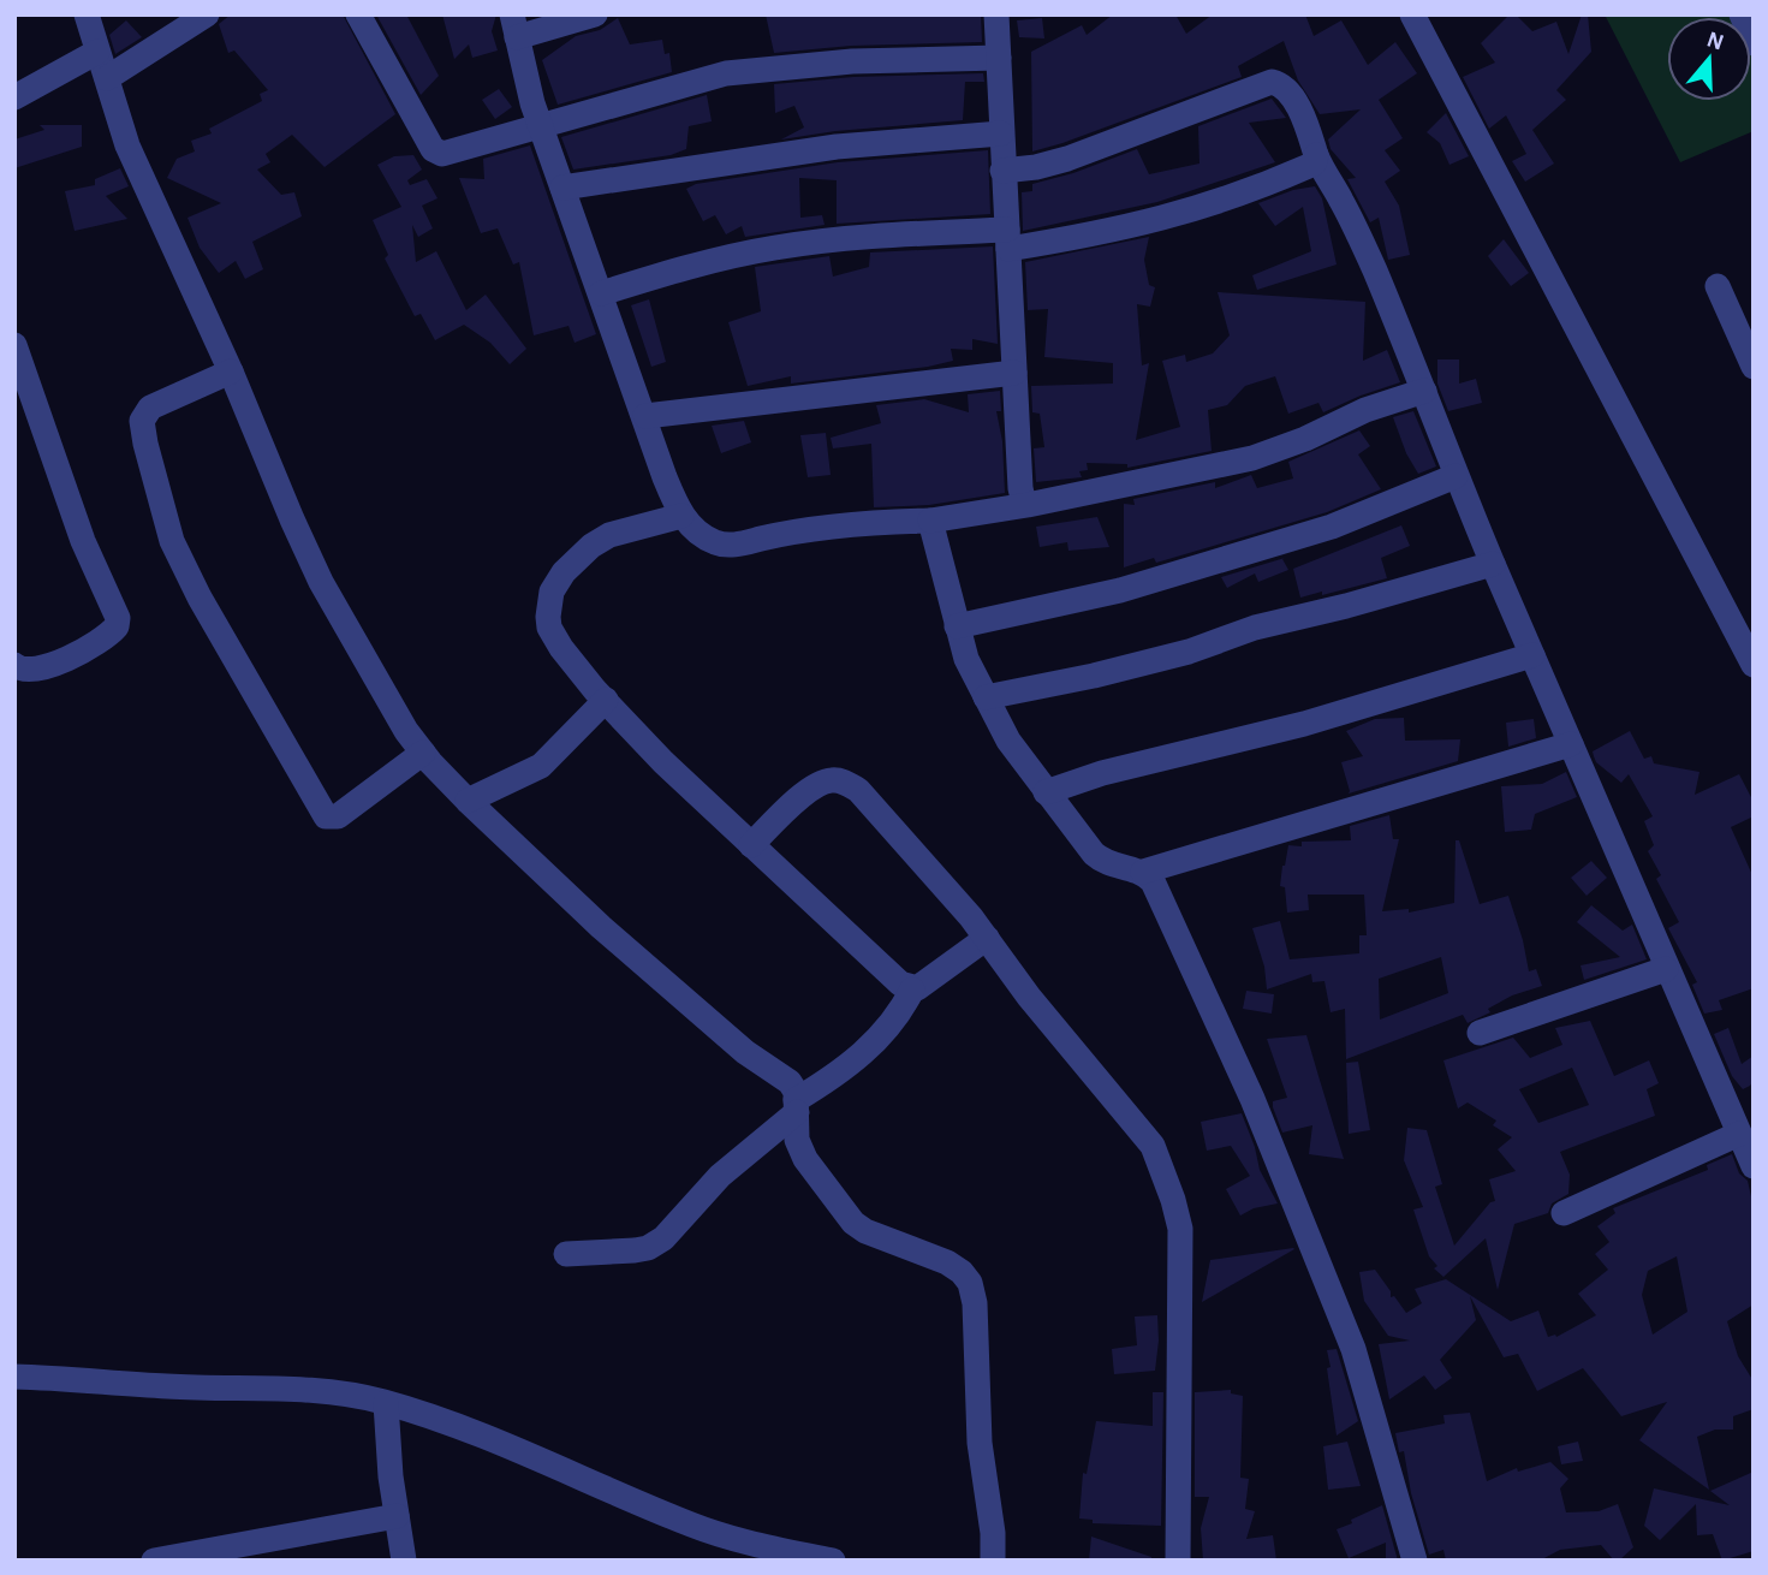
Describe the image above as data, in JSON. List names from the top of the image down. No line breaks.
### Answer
{"north":"top"}
